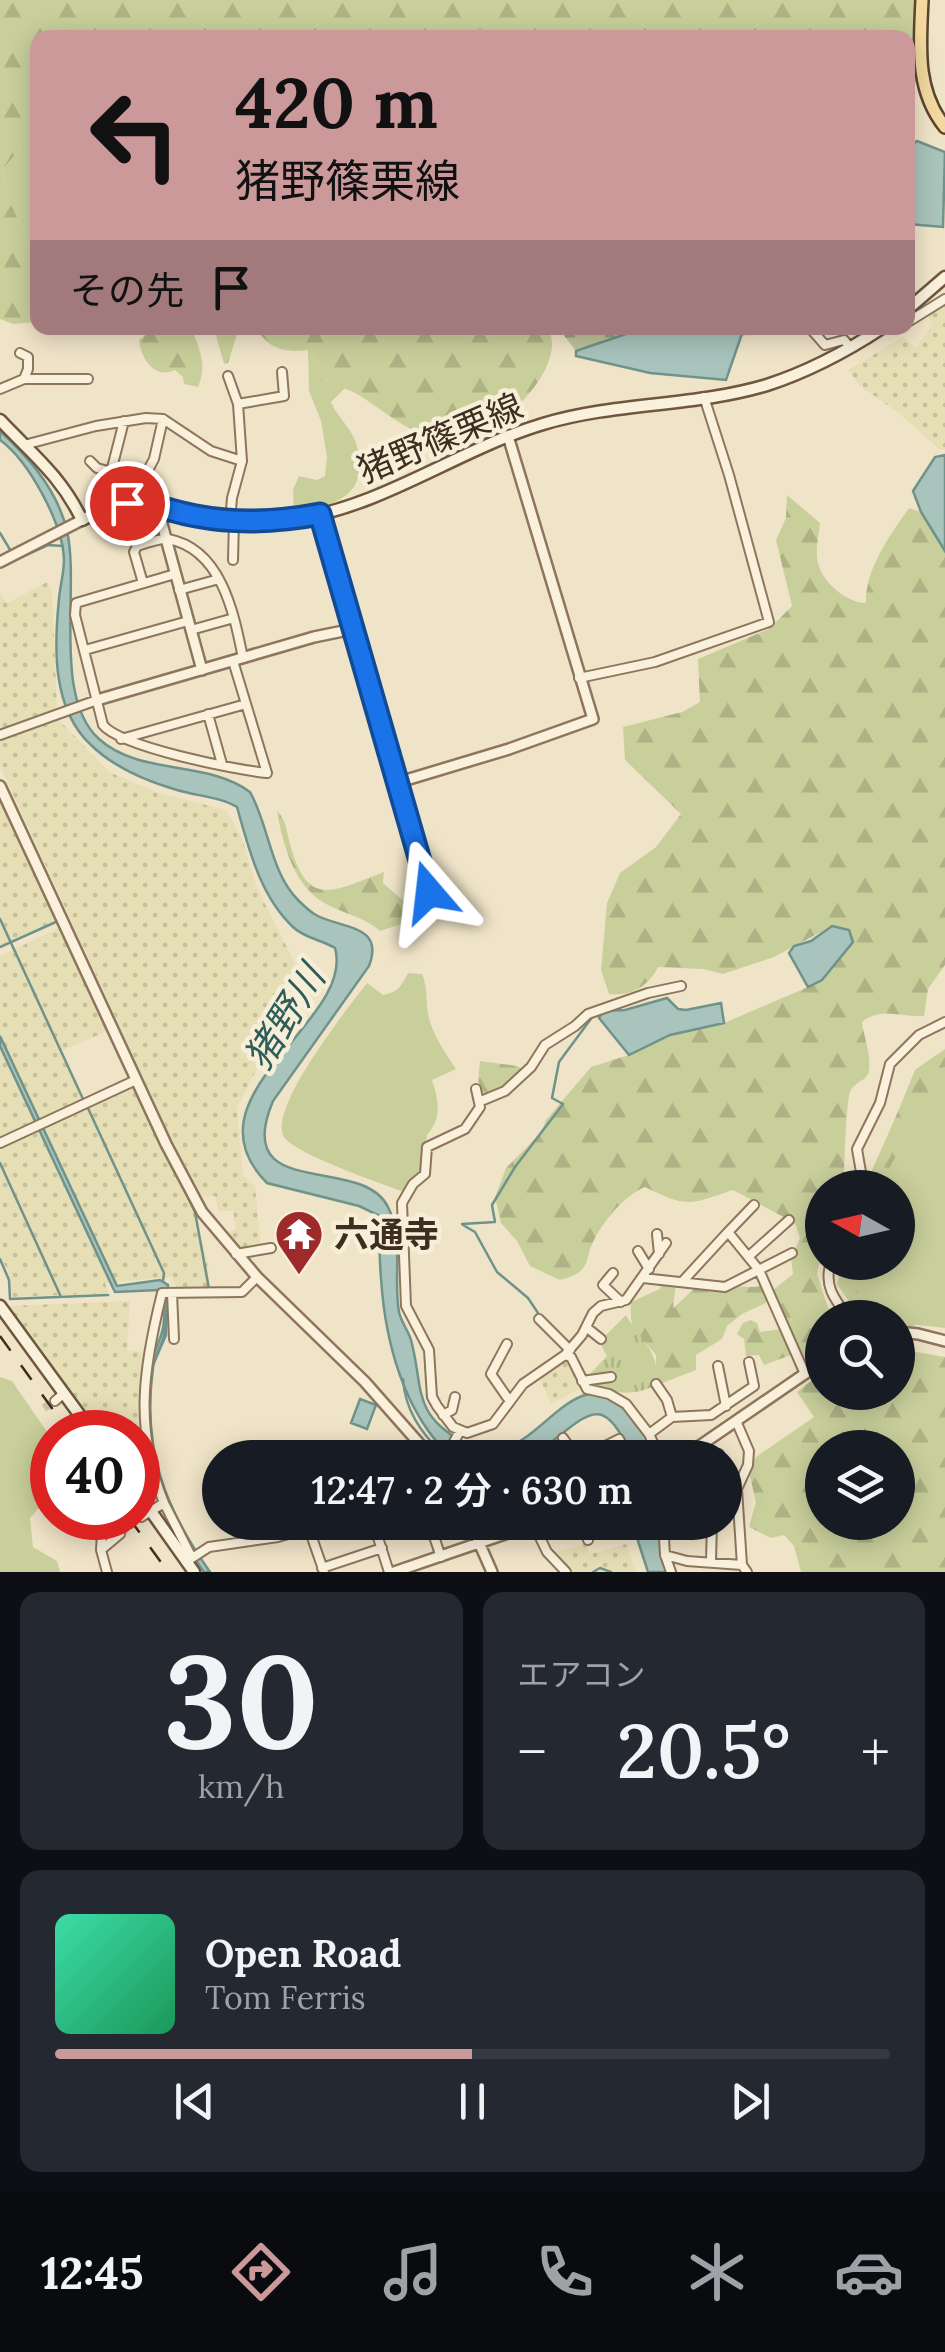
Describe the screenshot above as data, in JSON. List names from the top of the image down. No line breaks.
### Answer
{"streets":{"main road":["猪野篠栗線"]},"water":["猪野川"],"places":{"temple":["六通寺"]},"north":"left","page":{"turn":["420 m","猪野篠栗線"],"then":"その先","limit":"40","trip":"12:47 · 2 分 · 630 m","tile":[["30","km/h"],"エアコン"],"heat":["−","20.5°","+"],"song":["Open Road","Tom Ferris"],"tabs":"12:45"}}
